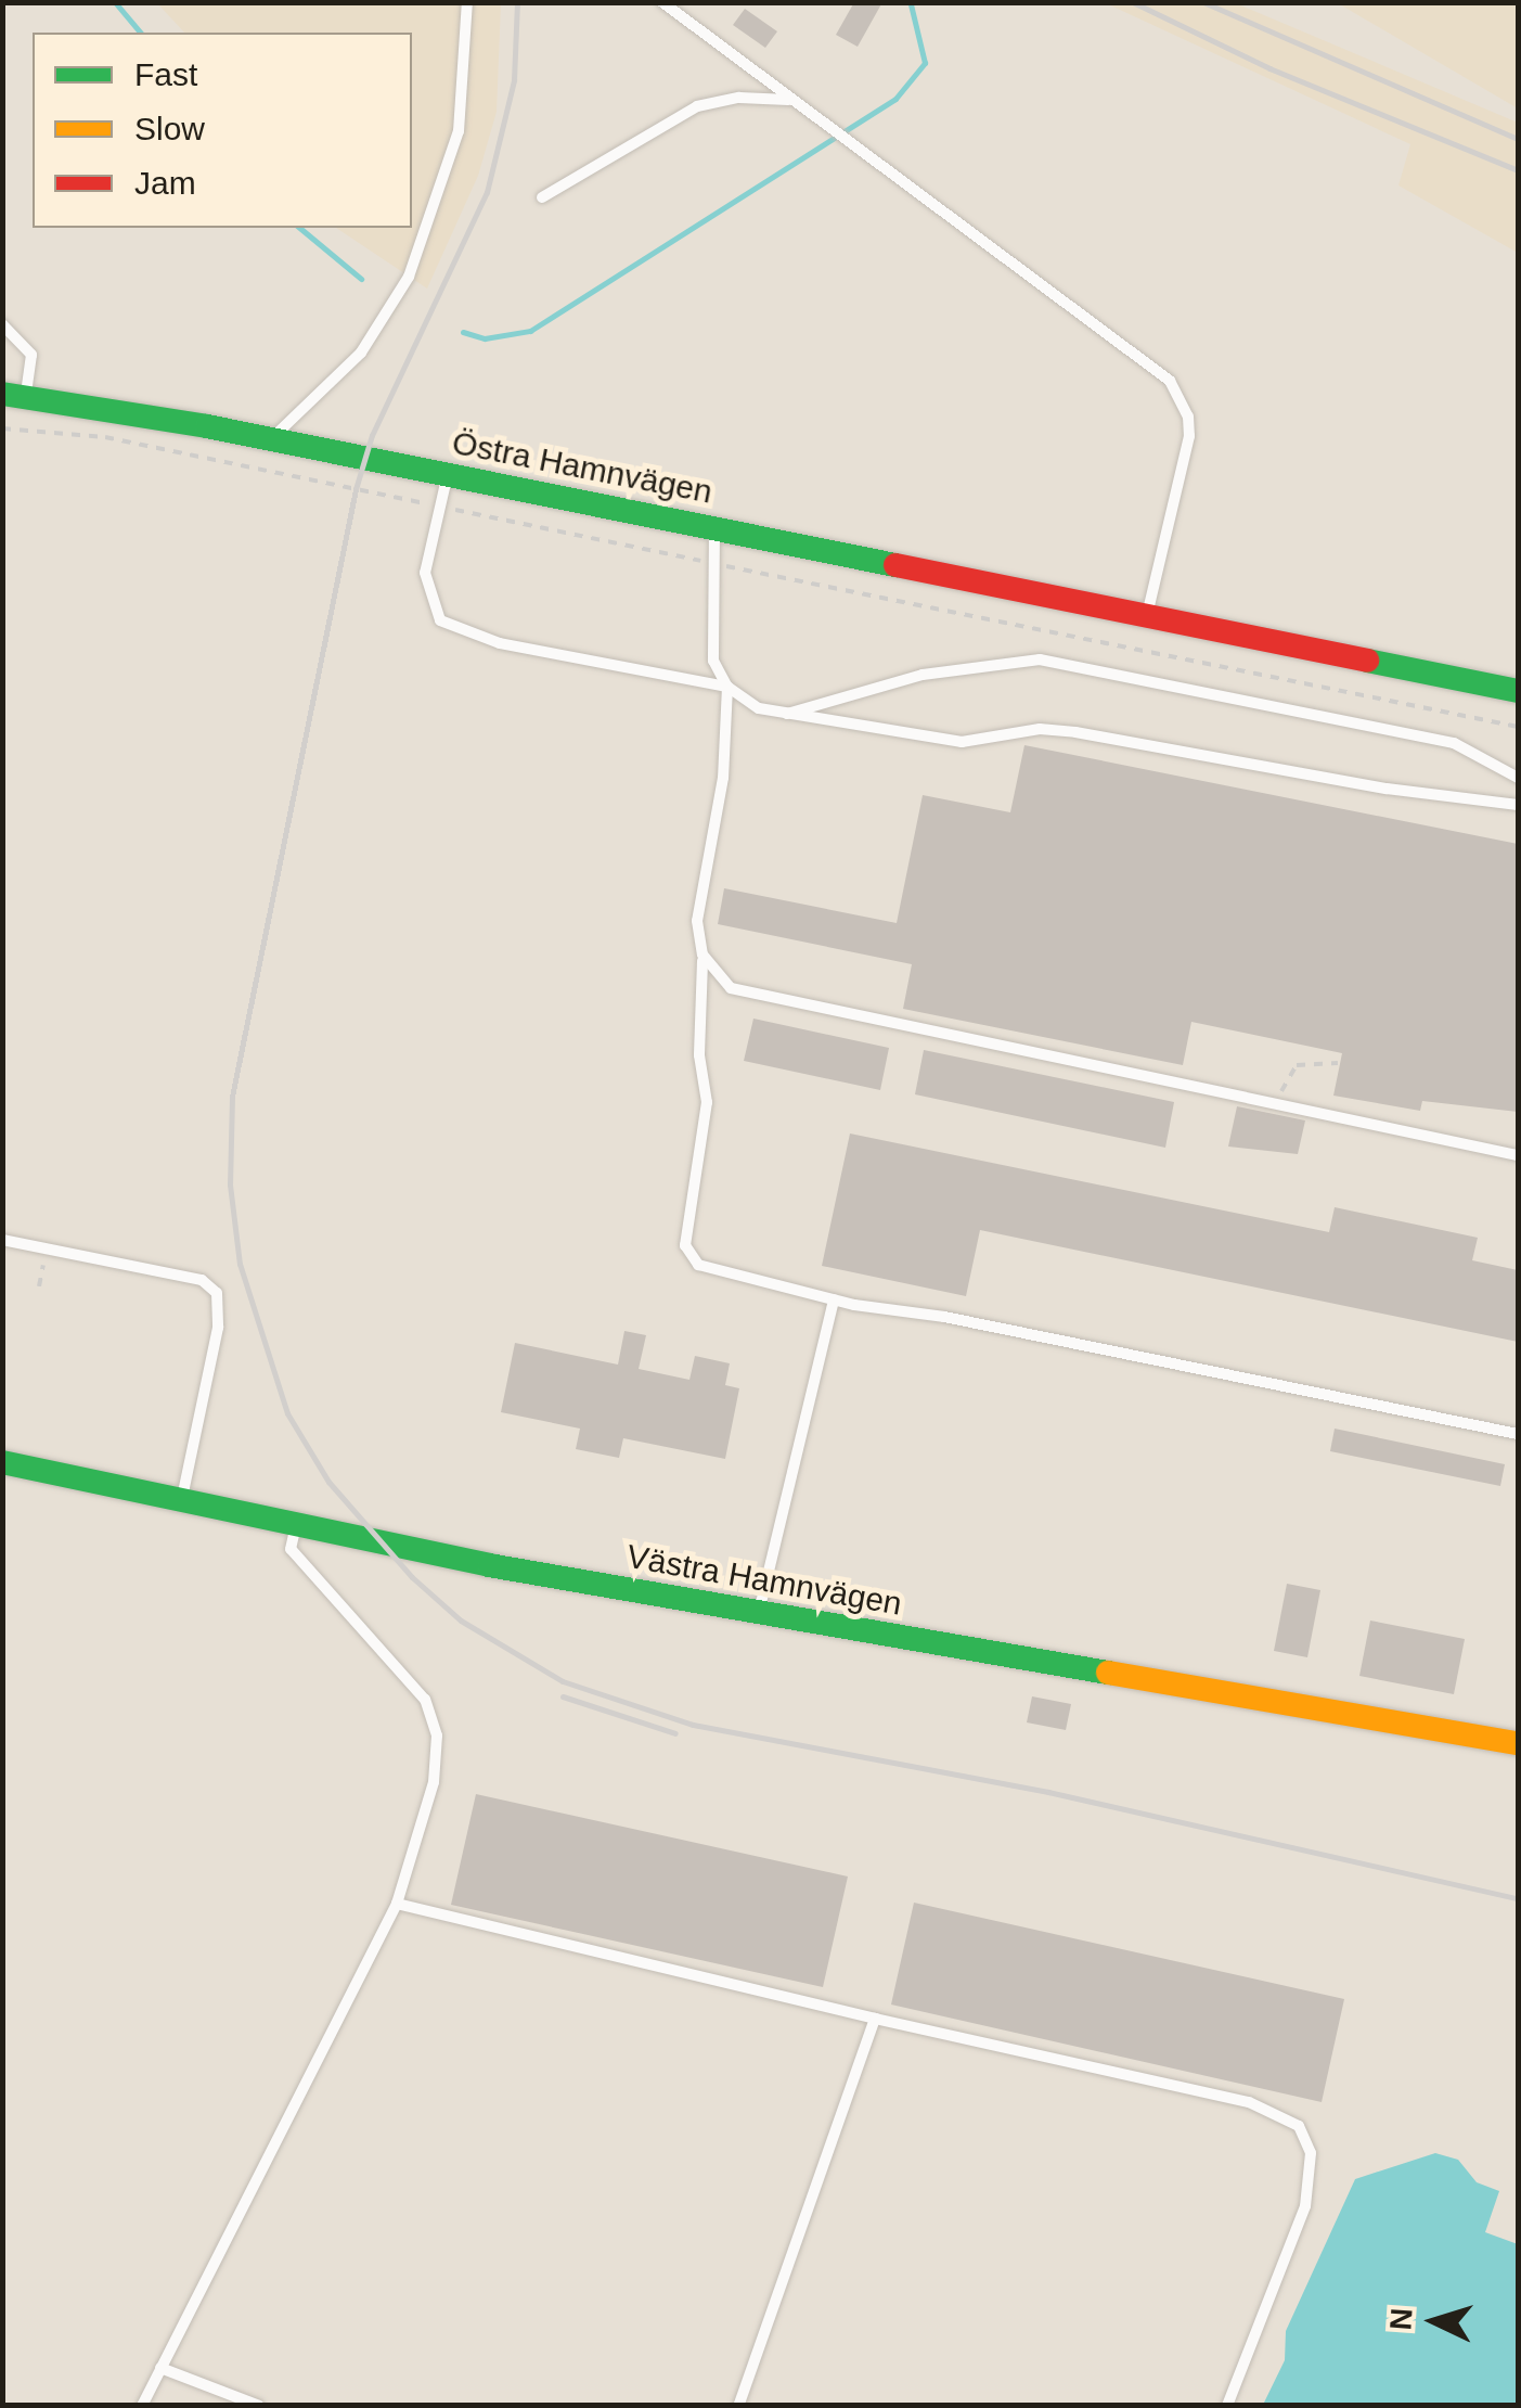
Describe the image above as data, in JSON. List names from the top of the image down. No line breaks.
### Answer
{"streets":{"street":["Östra Hamnvägen","Västra Hamnvägen"]},"legend":["Fast","Slow","Jam"],"north":"left"}
